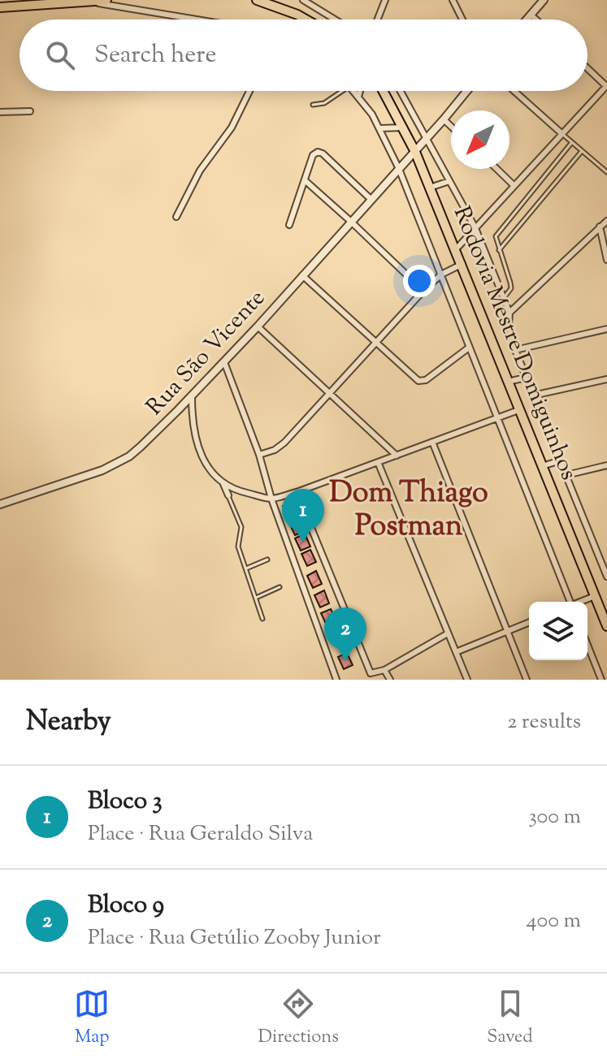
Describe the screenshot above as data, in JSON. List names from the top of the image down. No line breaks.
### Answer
{"streets":{"main road":["Rodovia Mestre Domiguinhos"],"street":["Rua São Vicente"]},"crossings":[["Rodovia Mestre Domiguinhos","Rua São Vicente"]],"districts":["Dom Thiago Postman"],"north":"bottom left","page":{"search":"Search here","pins":["1","2"],"heading":["Nearby","2 results"],"list":[{"mark":"1","name":"Bloco 3","note":"Place · Rua Geraldo Silva","value":"300 m"},{"mark":"2","name":"Bloco 9","note":"Place · Rua Getúlio Zooby Junior","value":"400 m"}],"nav":["Map","Directions","Saved"]}}
